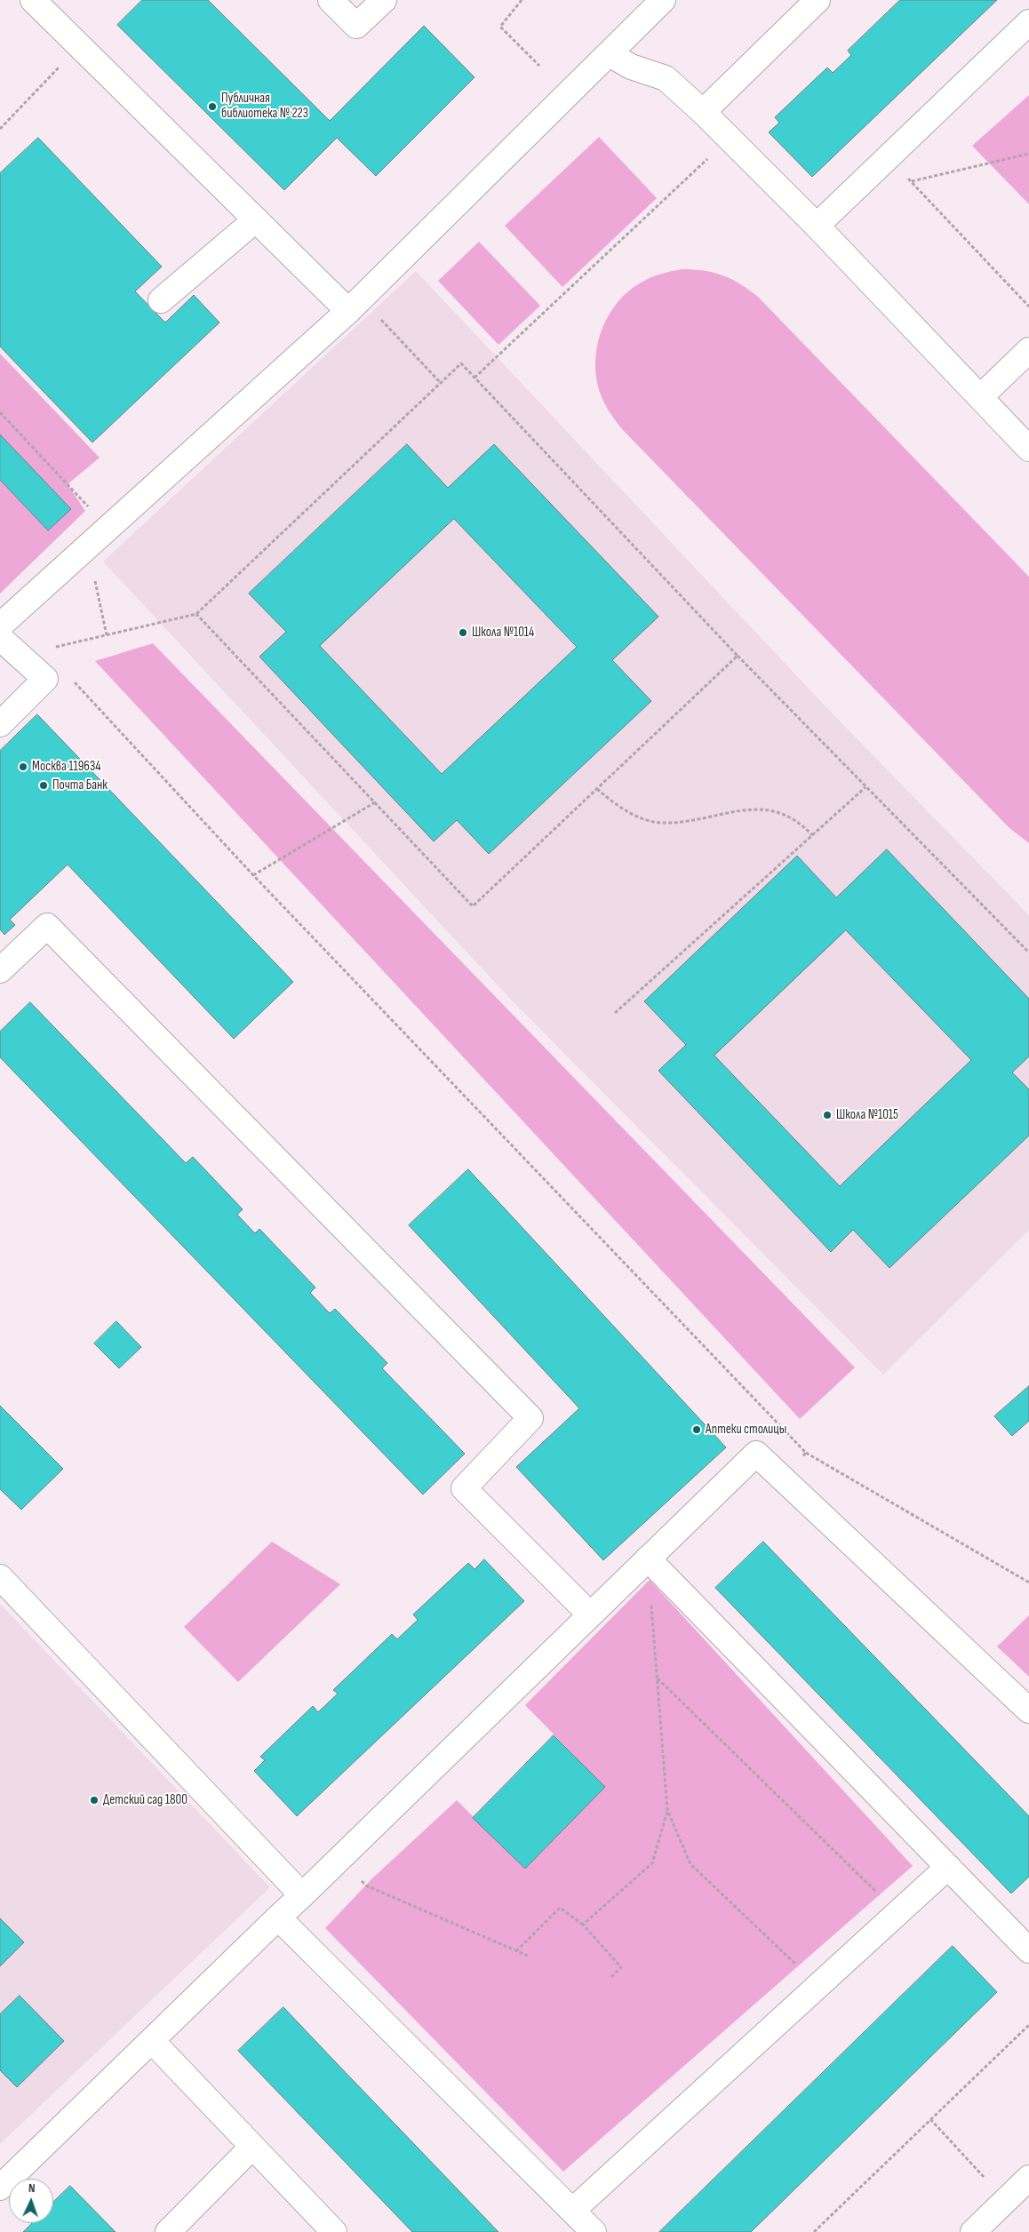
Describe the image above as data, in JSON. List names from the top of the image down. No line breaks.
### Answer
{"places":["Публичная библиотека № 223","Школа №1014","Москва 119634","Почта Банк","Школа №1015","Аптеки столицы","Детский сад 1800"],"north":"top"}
